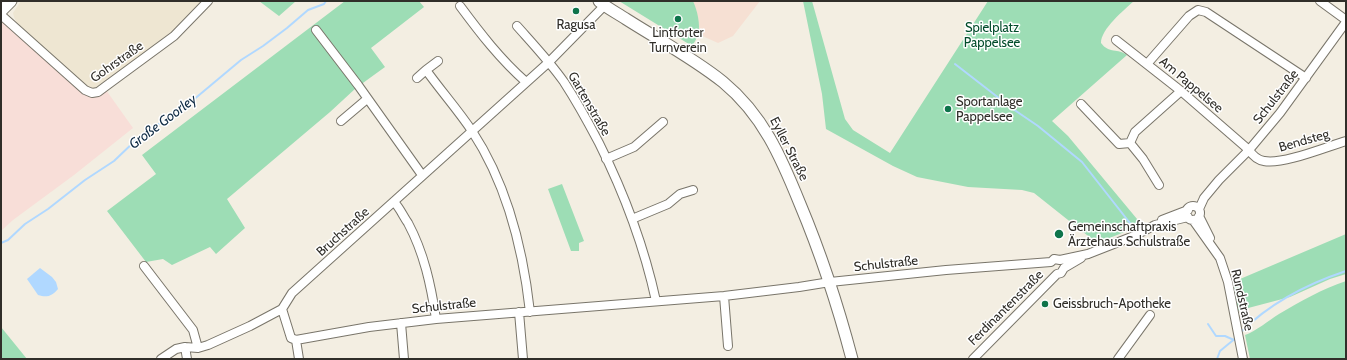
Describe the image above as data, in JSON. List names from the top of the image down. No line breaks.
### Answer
{"streets":{"main road":["Eyller Straße"],"street":["Gohrstraße","Am Pappelsee","Schulstraße","Gartenstraße","Bendsteg","Bruchstraße","Rundstraße","Ferdinantenstraße"]},"crossings":[["Am Pappelsee","Schulstraße"],["Am Pappelsee","Bendsteg"],["Schulstraße","Gartenstraße"],["Schulstraße","Bendsteg"],["Schulstraße","Eyller Straße"],["Schulstraße","Rundstraße"],["Schulstraße","Ferdinantenstraße"],["Gartenstraße","Bruchstraße"],["Eyller Straße","Bruchstraße"]],"water":["Große Goorley"],"parks":["Spielplatz Pappelsee"],"places":["Ragusa","Lintforter Turnverein","Sportanlage Pappelsee","Gemeinschaftpraxis Ärztehaus Schulstraße","Geissbruch-Apotheke"]}
